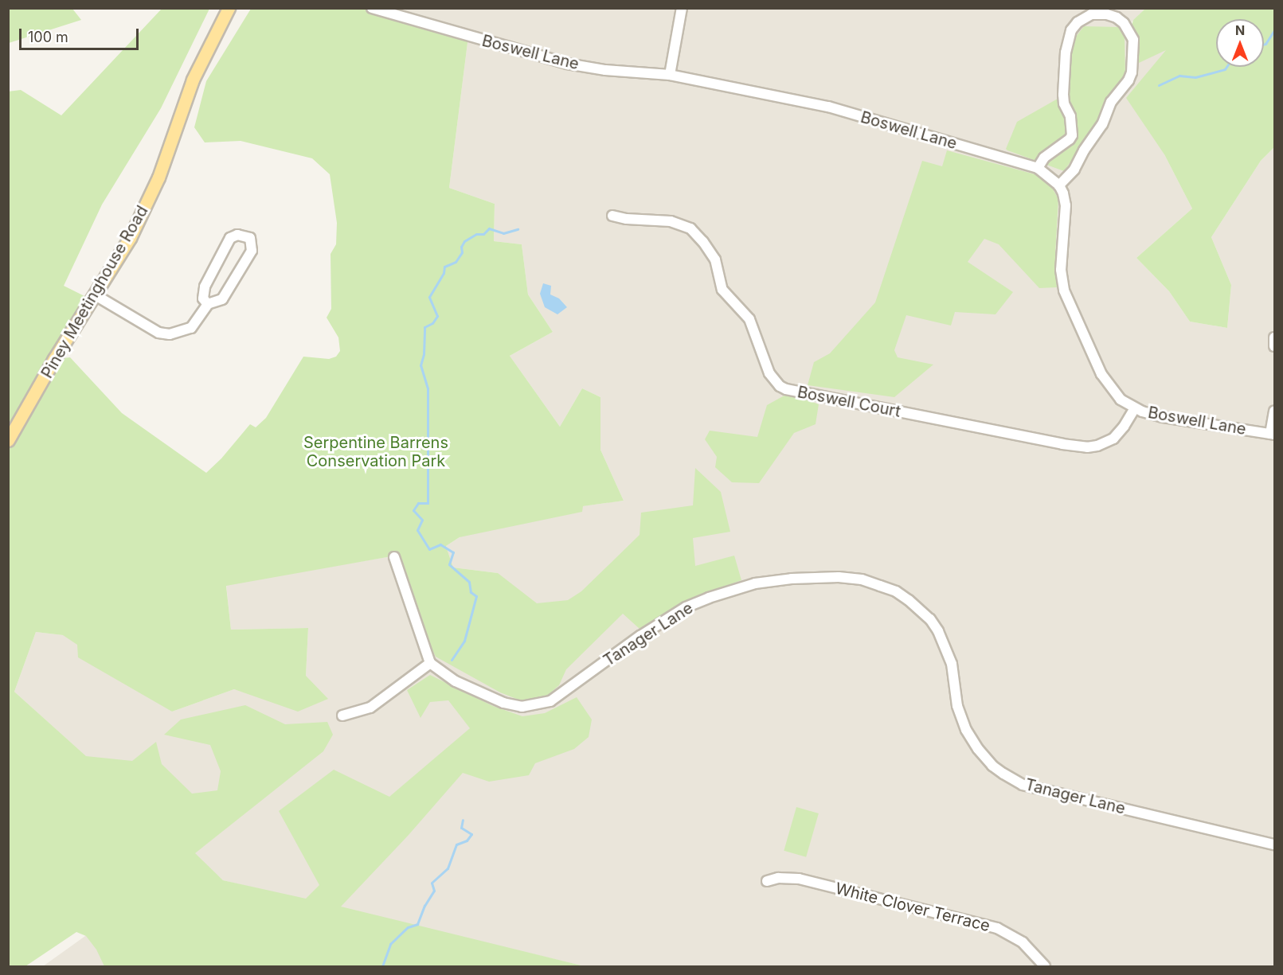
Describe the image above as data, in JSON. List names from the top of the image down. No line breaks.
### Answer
{"streets":{"main road":["Piney Meetinghouse Road"],"street":["Boswell Lane","Boswell Court","Tanager Lane","White Clover Terrace"]},"crossings":[["Boswell Lane","Boswell Court"]],"parks":["Serpentine Barrens Conservation Park"],"scale_bar":"100 m","north":"top"}
